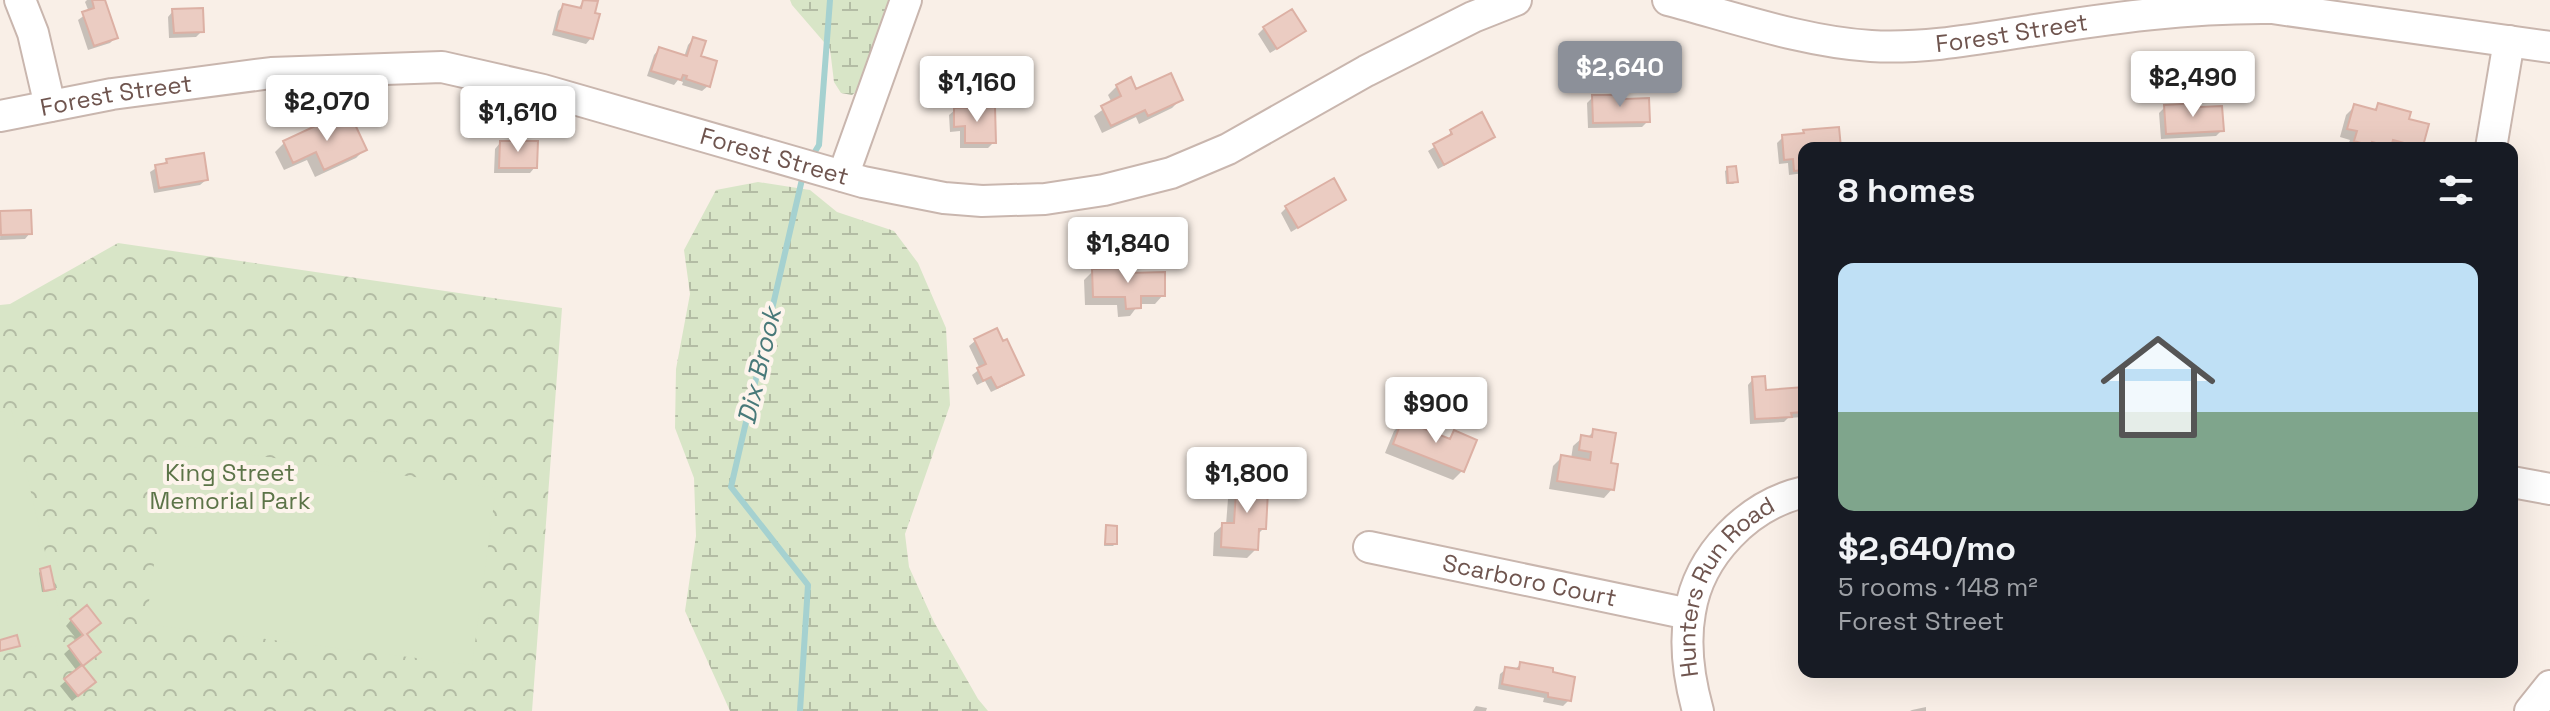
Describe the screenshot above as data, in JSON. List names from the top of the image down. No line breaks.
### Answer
{"streets":{"street":["Forest Street","Scarboro Court","Hunters Run Road"]},"crossings":[["Scarboro Court","Hunters Run Road"]],"water":["Dix Brook"],"parks":["King Street Memorial Park"],"page":{"price":["$2,640","$2,490","$1,160","$2,070","$1,610","$1,840","$900","$1,800"],"heading":"8 homes","list":[{"name":"$2,640/mo","note":"5 rooms · 148 m² · Forest Street"}]}}
